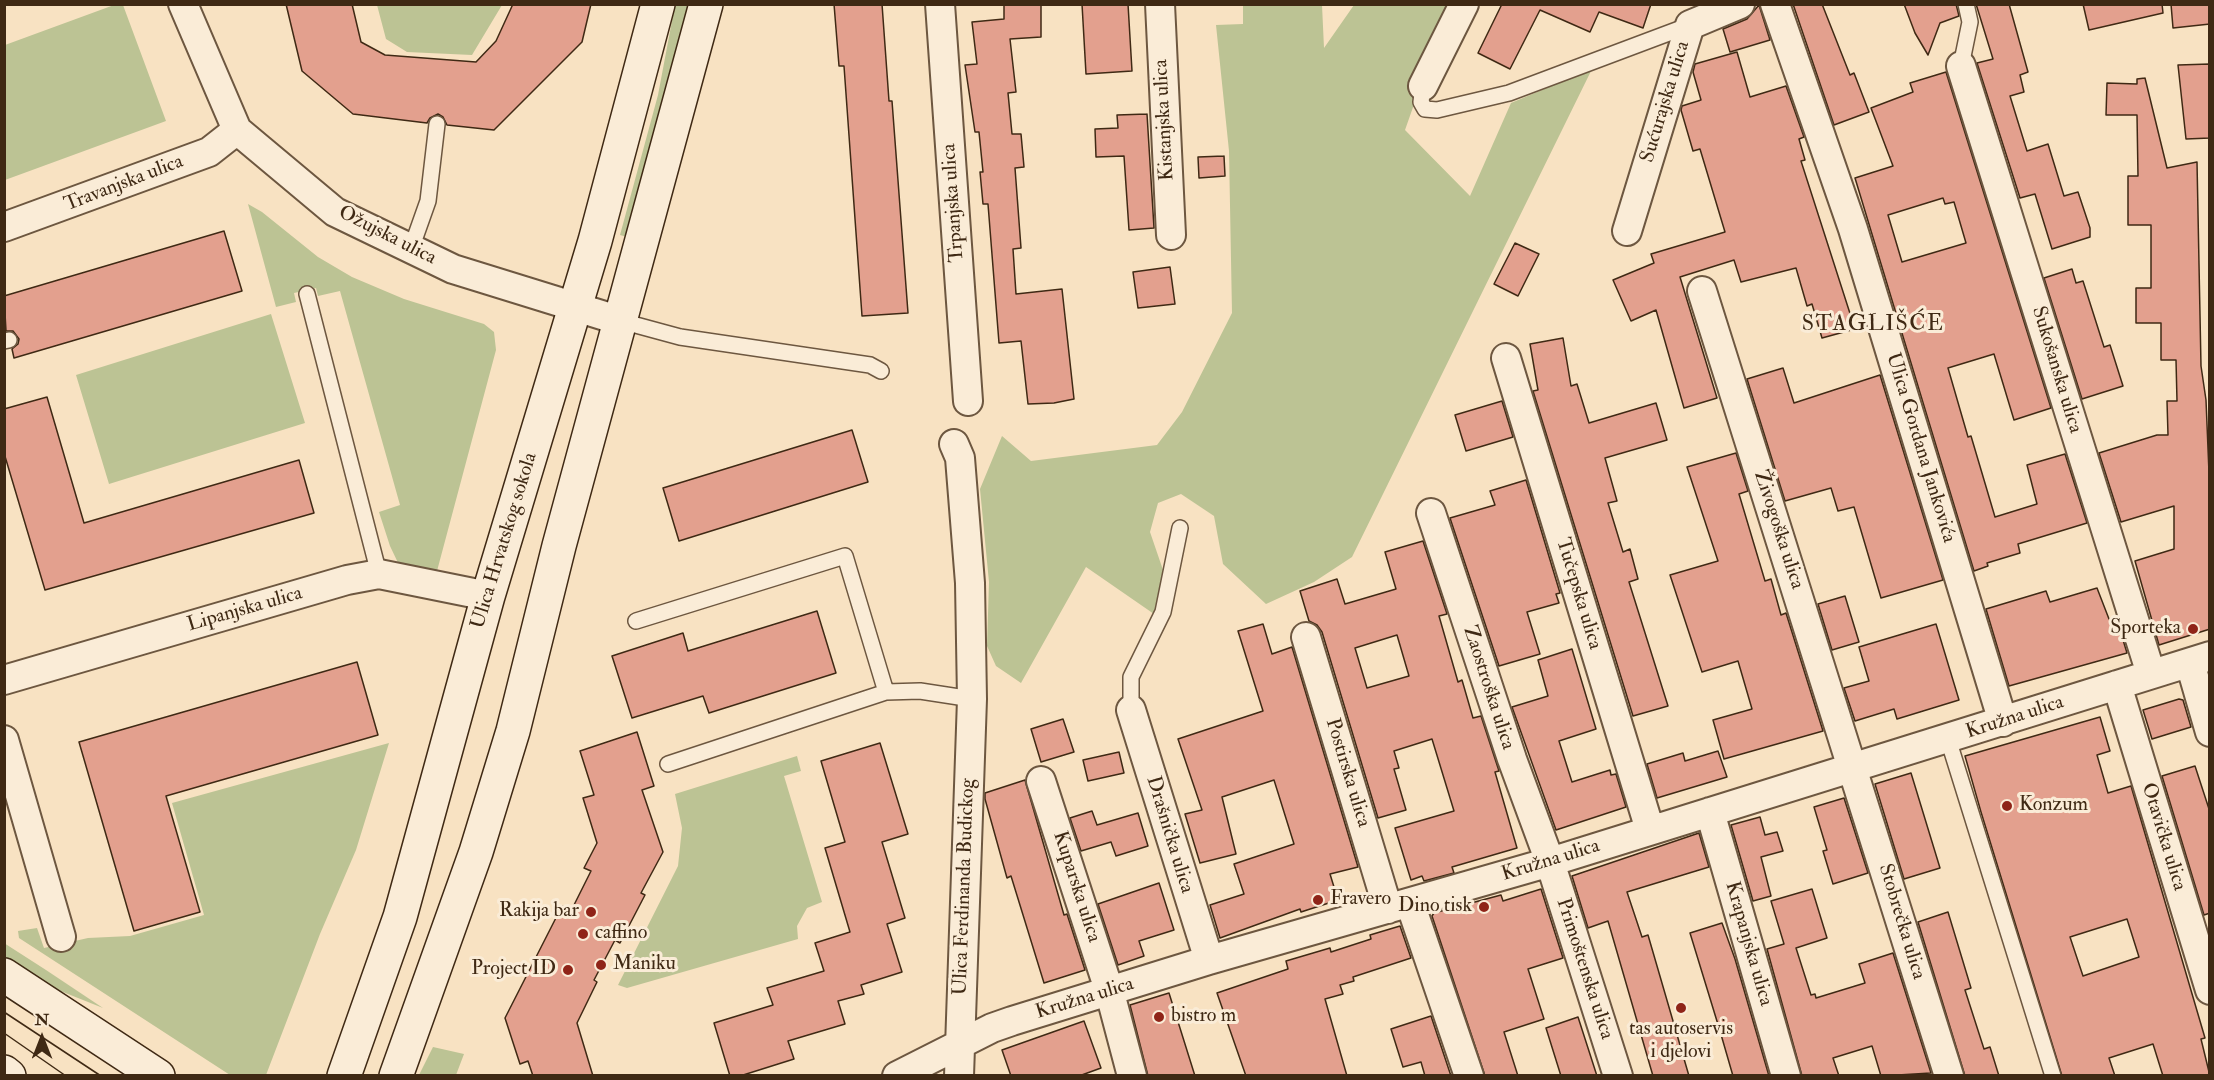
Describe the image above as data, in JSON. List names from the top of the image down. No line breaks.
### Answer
{"streets":{"street":["Sućurajska ulica","Kistanjska ulica","Travanjska ulica","Trpanjska ulica","Ožujska ulica","Sukošanska ulica","Ulica Gordana Jankovića","Živogoška ulica","Ulica Hrvatskog sokola","Tučepska ulica","Lipanjska ulica","Zaostroška ulica","Kružna ulica","Postirska ulica","Drašnička ulica","Otavička ulica","Ulica Ferdinanda Budickog","Kuparska ulica","Stobrečka ulica","Krapanjska ulica","Primoštenska ulica"]},"crossings":[["Travanjska ulica","Ožujska ulica"],["Ožujska ulica","Ulica Hrvatskog sokola"],["Sukošanska ulica","Kružna ulica"],["Ulica Gordana Jankovića","Kružna ulica"],["Živogoška ulica","Kružna ulica"],["Živogoška ulica","Stobrečka ulica"],["Ulica Hrvatskog sokola","Lipanjska ulica"],["Tučepska ulica","Kružna ulica"],["Zaostroška ulica","Kružna ulica"],["Zaostroška ulica","Primoštenska ulica"],["Kružna ulica","Postirska ulica"],["Kružna ulica","Drašnička ulica"],["Kružna ulica","Otavička ulica"],["Kružna ulica","Ulica Ferdinanda Budickog"],["Kružna ulica","Kuparska ulica"],["Kružna ulica","Stobrečka ulica"],["Kružna ulica","Krapanjska ulica"],["Kružna ulica","Primoštenska ulica"]],"districts":["STAGLIŠĆE"],"places":["Sporteka","Konzum","Fravero","Dino tisk","Rakija bar","caffino","Maniku","Project ID","tas autoservis i djelovi","bistro m"],"north":"top"}
